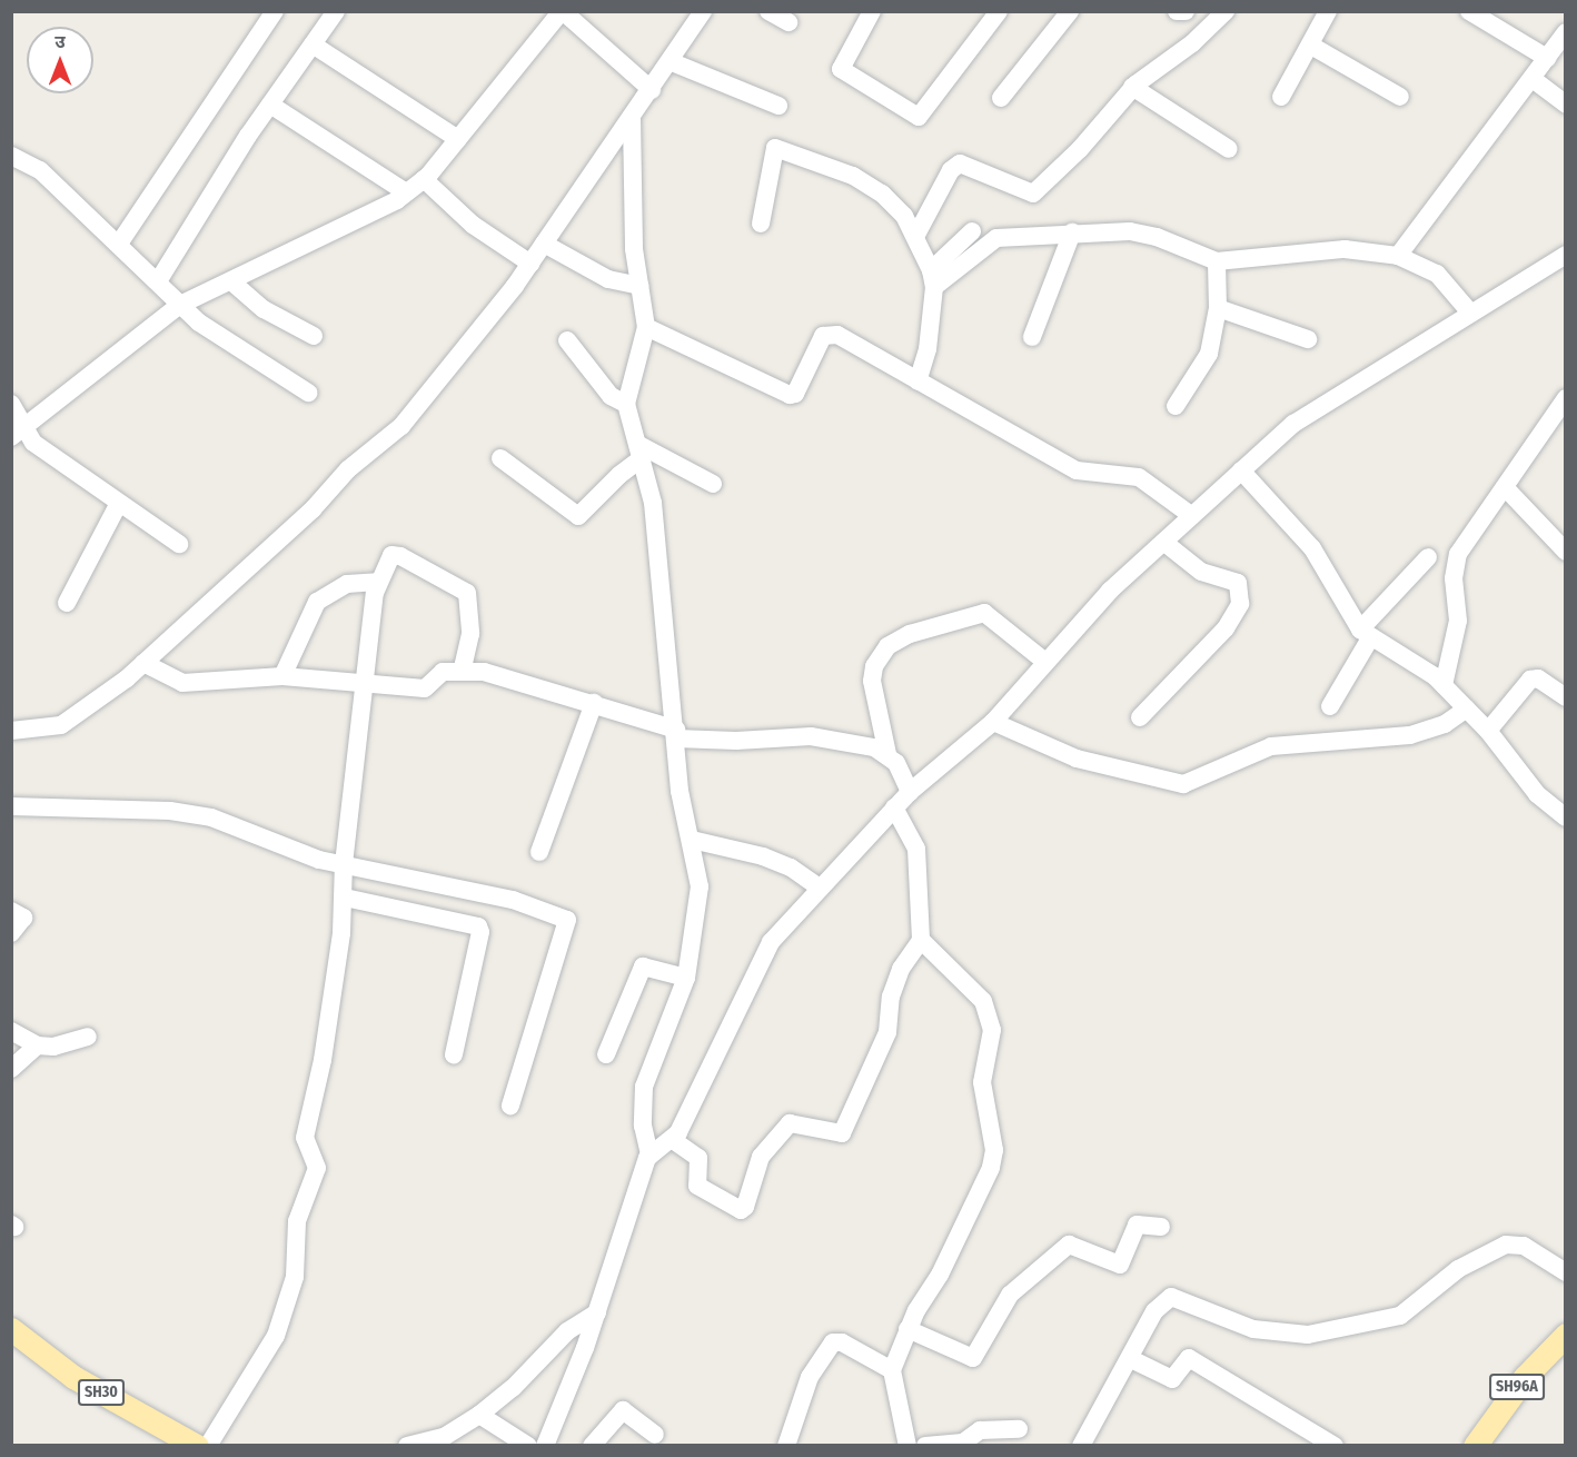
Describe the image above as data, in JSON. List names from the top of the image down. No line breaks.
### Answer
{"streets":{"main road":["SH96A","SH30"]},"north":"top"}
